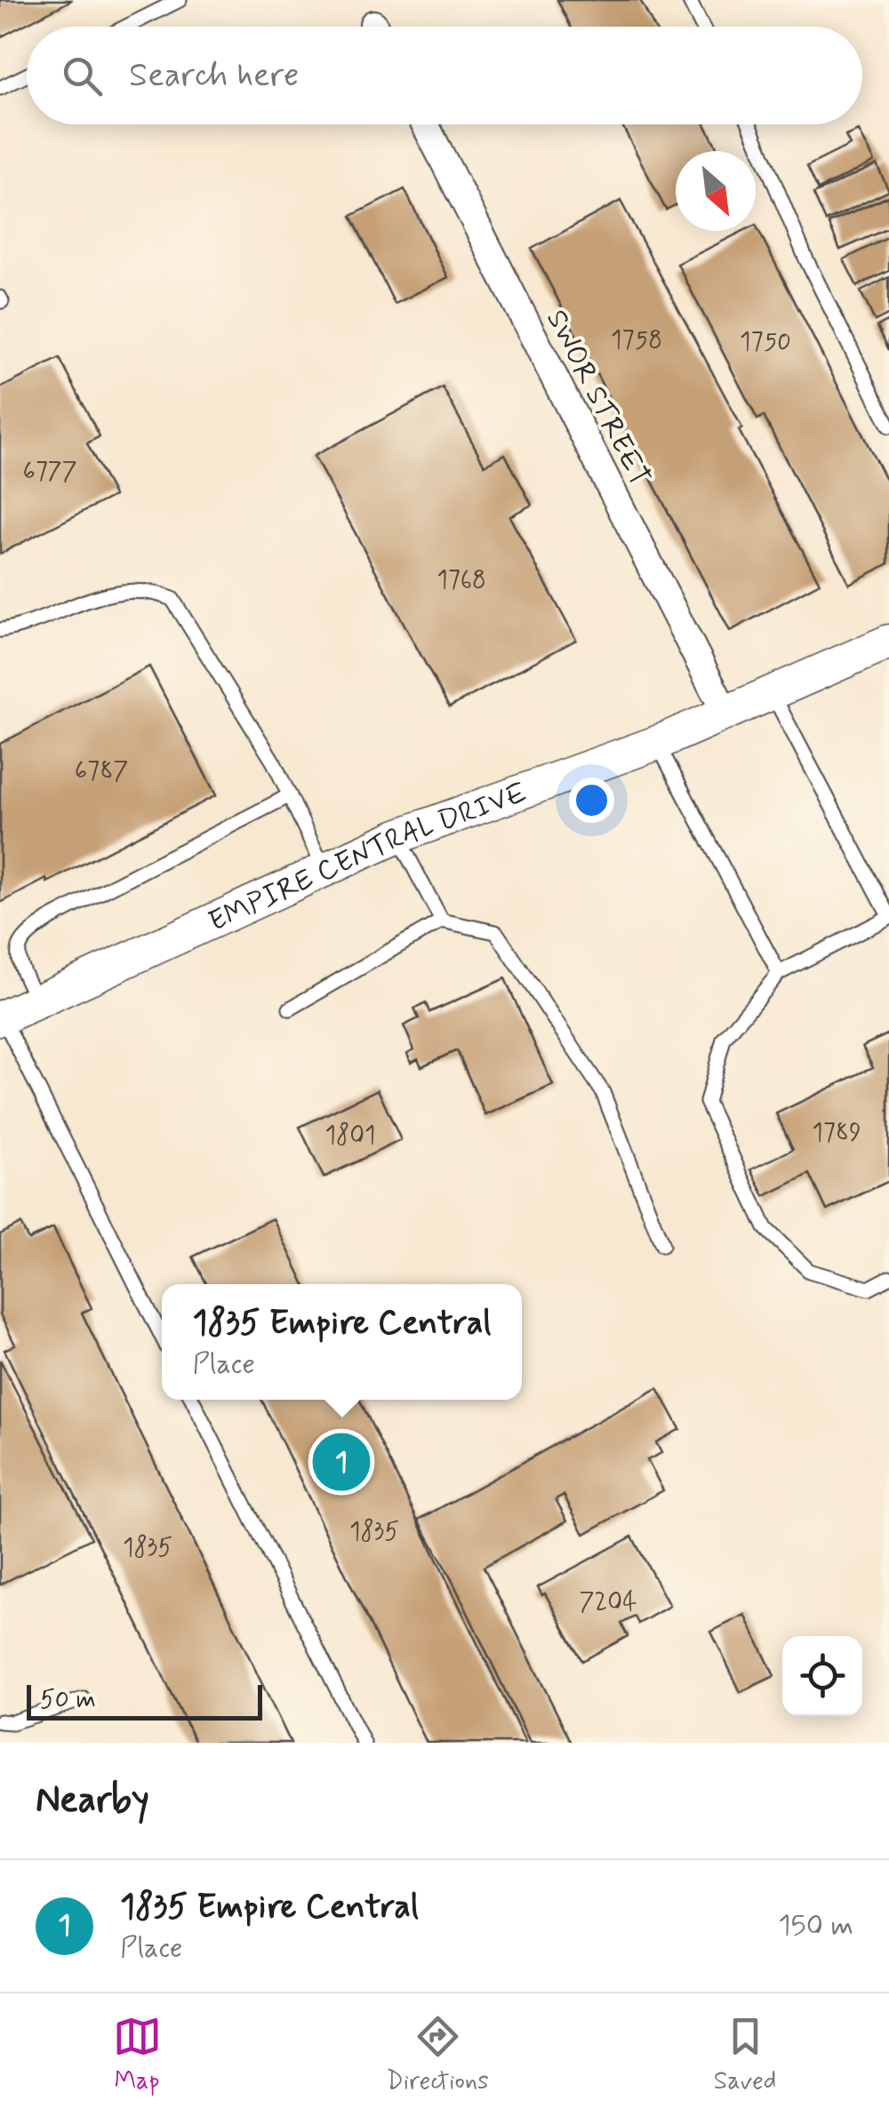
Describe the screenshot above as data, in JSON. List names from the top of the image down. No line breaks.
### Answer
{"streets":{"street":["SWOR STREET","EMPIRE CENTRAL DRIVE"]},"crossings":[["SWOR STREET","EMPIRE CENTRAL DRIVE"]],"house_numbers":["1758","1750","6777","1768","6787","1789","1801","1835","1835","7204"],"scale_bar":"50 m","north":"bottom right","page":{"search":"Search here","popup":["1835 Empire Central","Place"],"pins":"1","scale":"50 m","heading":"Nearby","list":[{"mark":"1","name":"1835 Empire Central","note":"Place","value":"150 m"}],"nav":["Map","Directions","Saved"]}}
